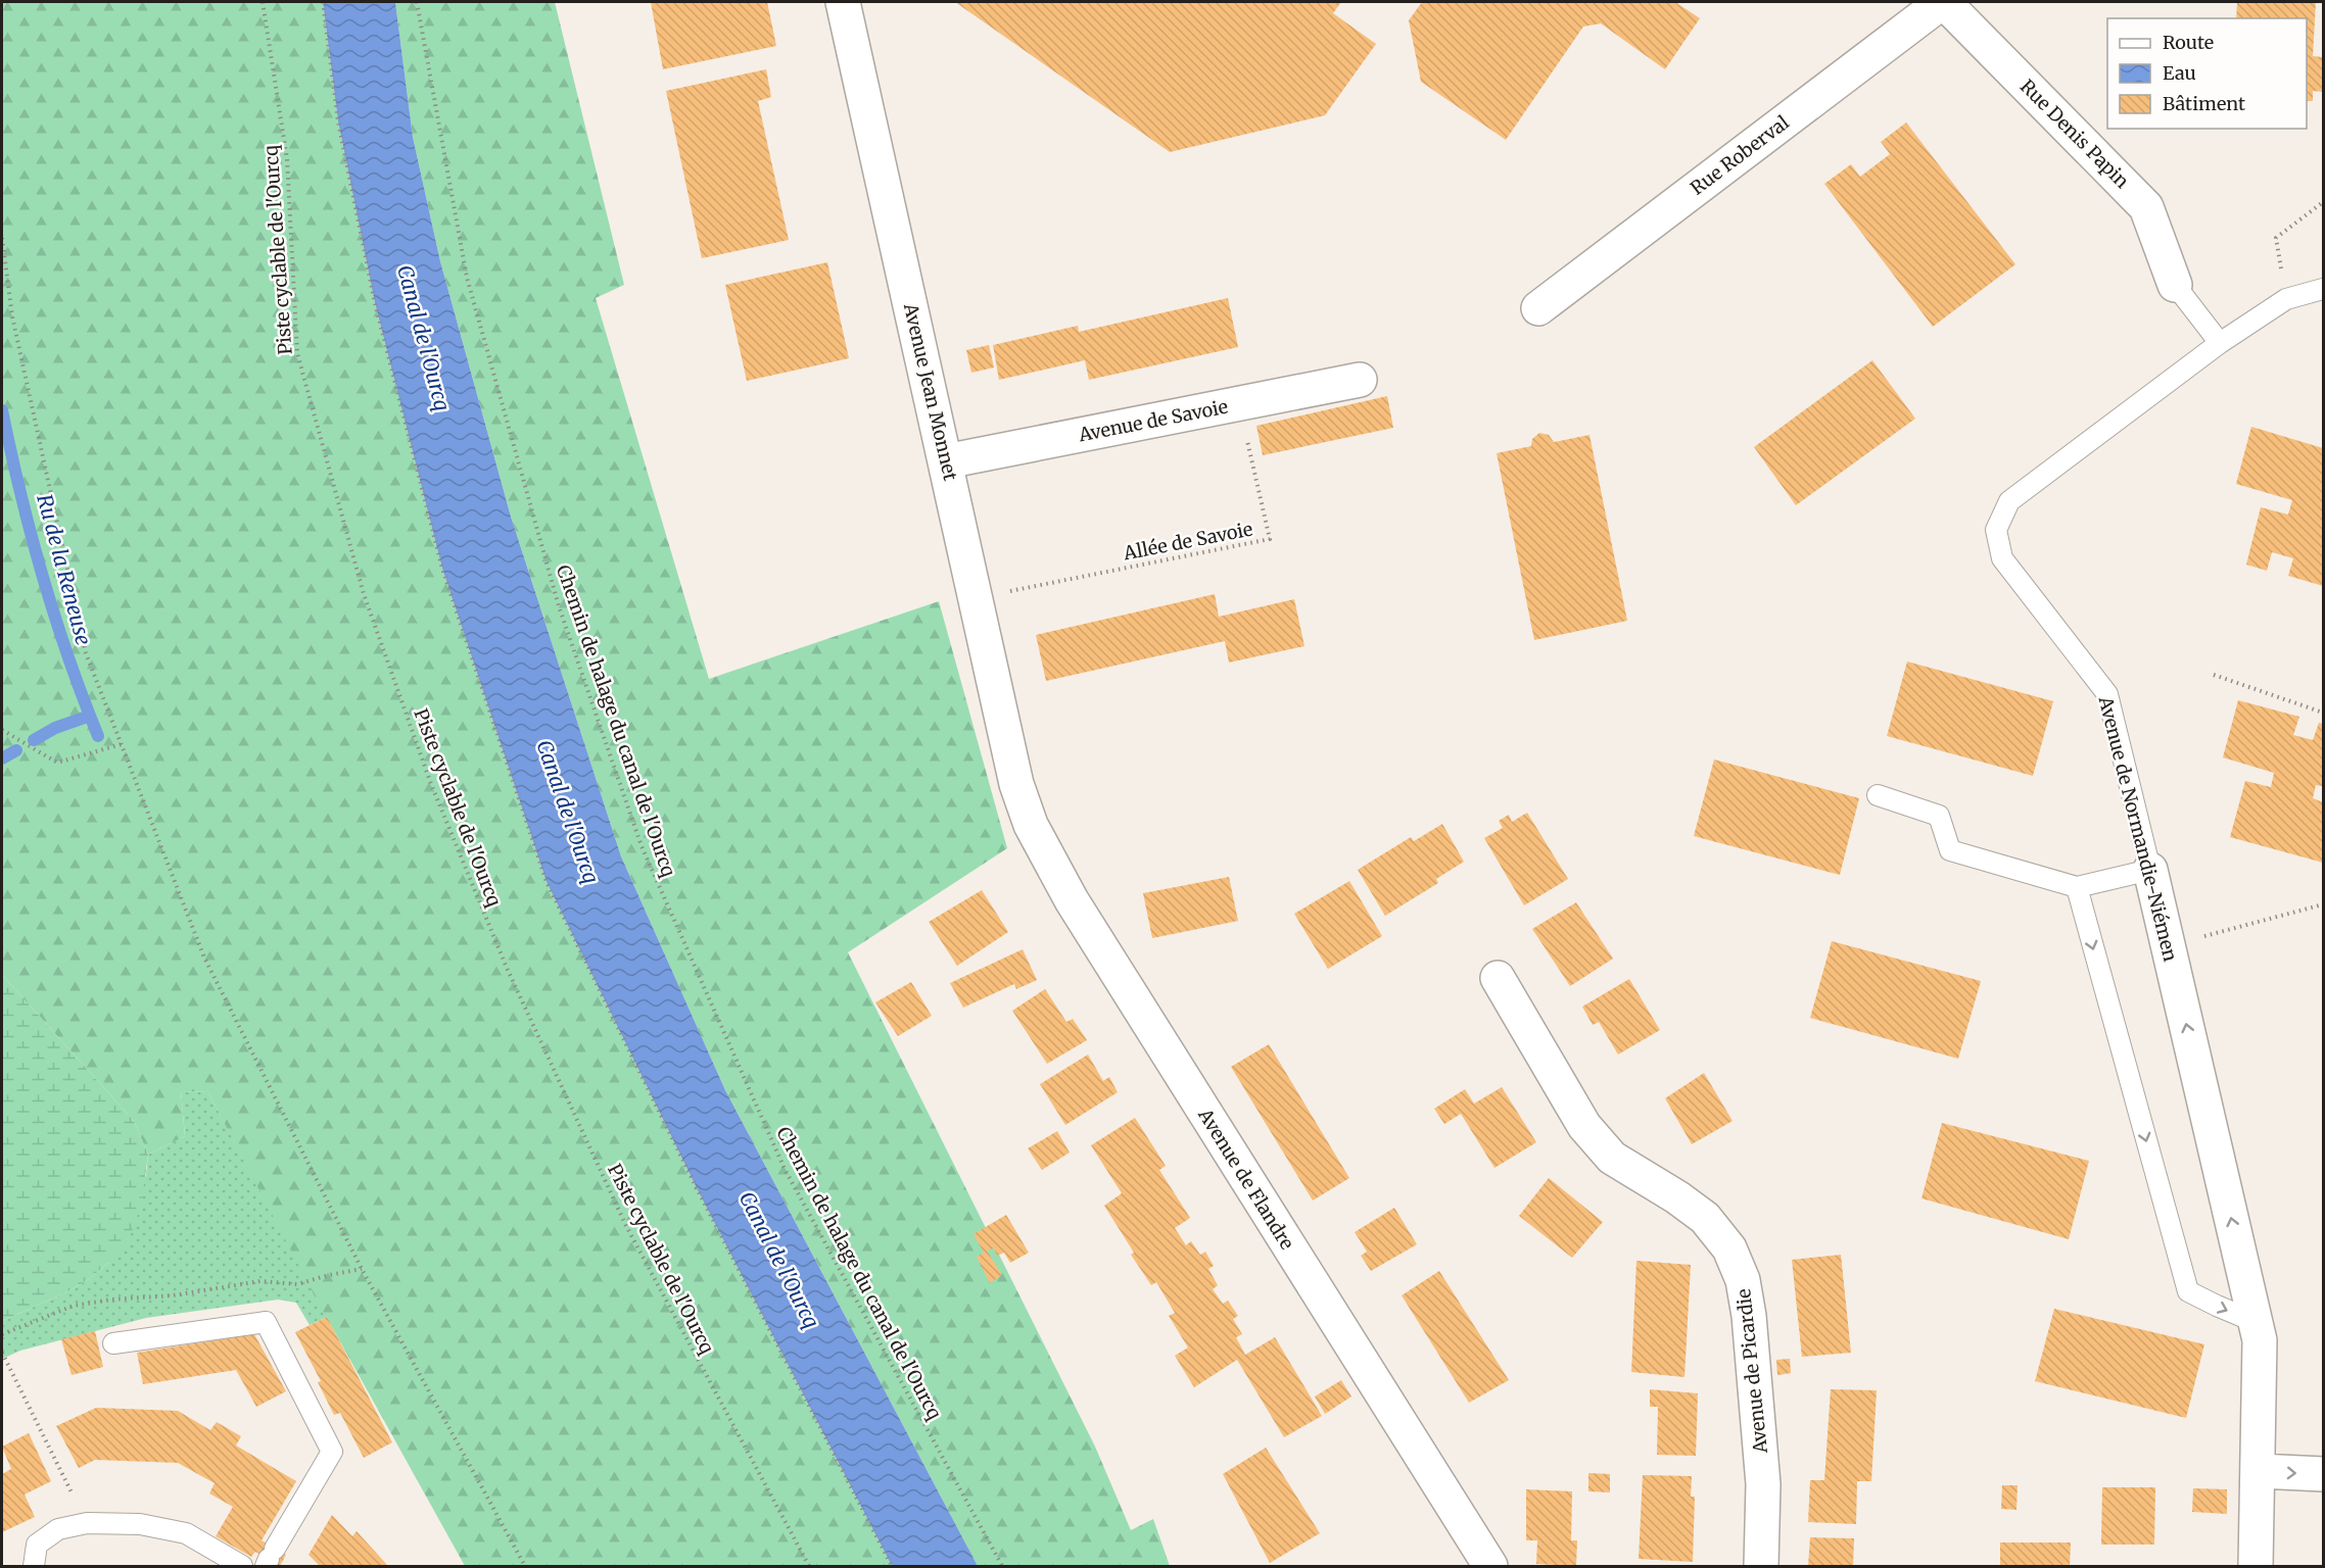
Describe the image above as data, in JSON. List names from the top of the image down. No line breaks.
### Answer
{"streets":{"street":["Rue Denis Papin","Rue Roberval","Avenue Jean Monnet","Avenue de Savoie","Avenue de Normandie-Niémen","Avenue de Flandre","Avenue de Picardie"],"path":["Piste cyclable de l'Ourcq","Allée de Savoie","Chemin de halage du canal de l'Ourcq"]},"crossings":[["Rue Denis Papin","Rue Roberval"],["Avenue Jean Monnet","Avenue de Savoie"],["Avenue Jean Monnet","Allée de Savoie"],["Avenue Jean Monnet","Avenue de Flandre"],["Avenue de Savoie","Allée de Savoie"]],"water":["Canal de l'Ourcq","Ru de la Reneuse"],"legend":["Route","Eau","Bâtiment"]}
